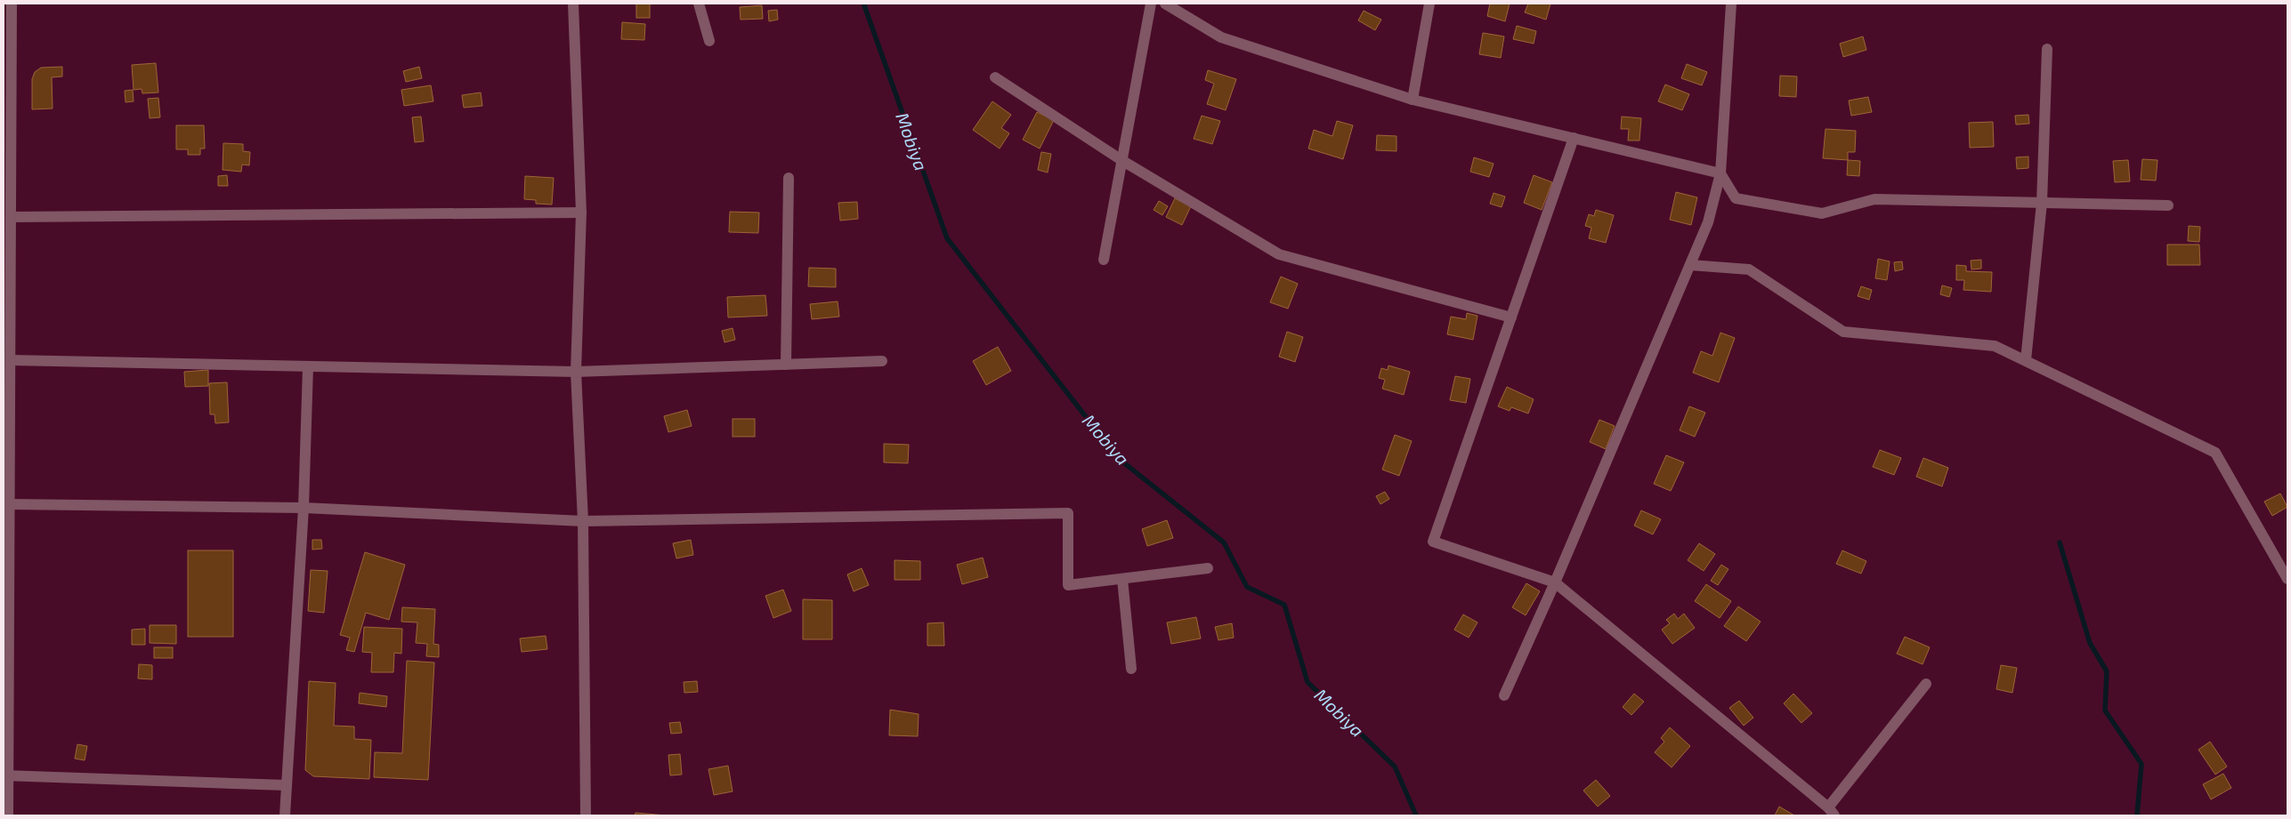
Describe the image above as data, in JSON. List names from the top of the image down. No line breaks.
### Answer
{"water":["Mobiya"]}
